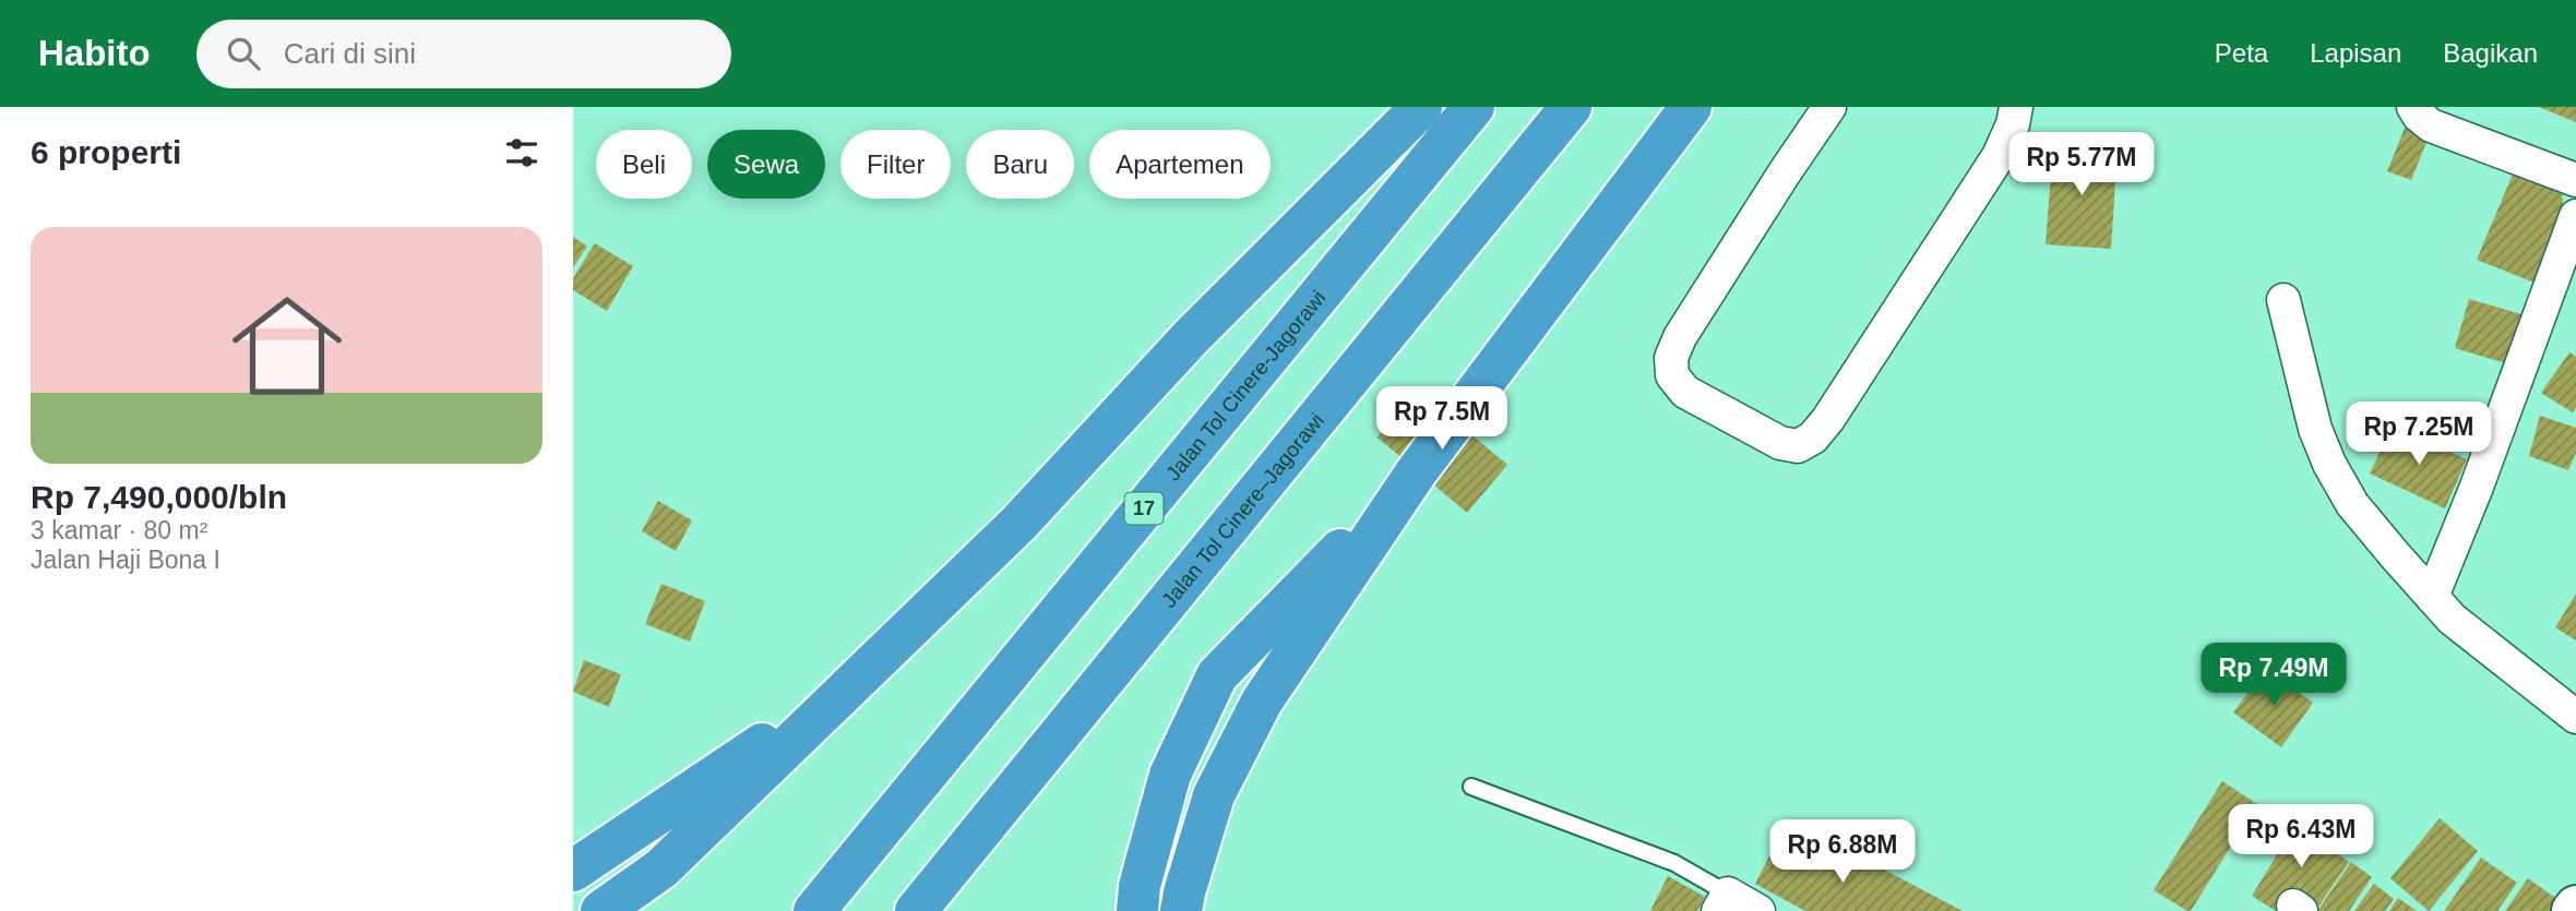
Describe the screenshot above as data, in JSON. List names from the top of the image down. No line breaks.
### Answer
{"streets":{"highway":["Jalan Tol Cinere-Jagorawi","17","Jalan Tol Cinere–Jagorawi"]},"page":{"header":"Habito","search":"Cari di sini","nav":["Peta","Lapisan","Bagikan"],"heading":"6 properti","chip":["Beli","Sewa","Filter","Baru","Apartemen"],"price":["Rp 5.77M","Rp 7.5M","Rp 7.25M","Rp 7.49M","Rp 6.43M","Rp 6.88M"],"list":[{"name":"Rp 7,490,000/bln","note":"3 kamar · 80 m² · Jalan Haji Bona I"}]}}
